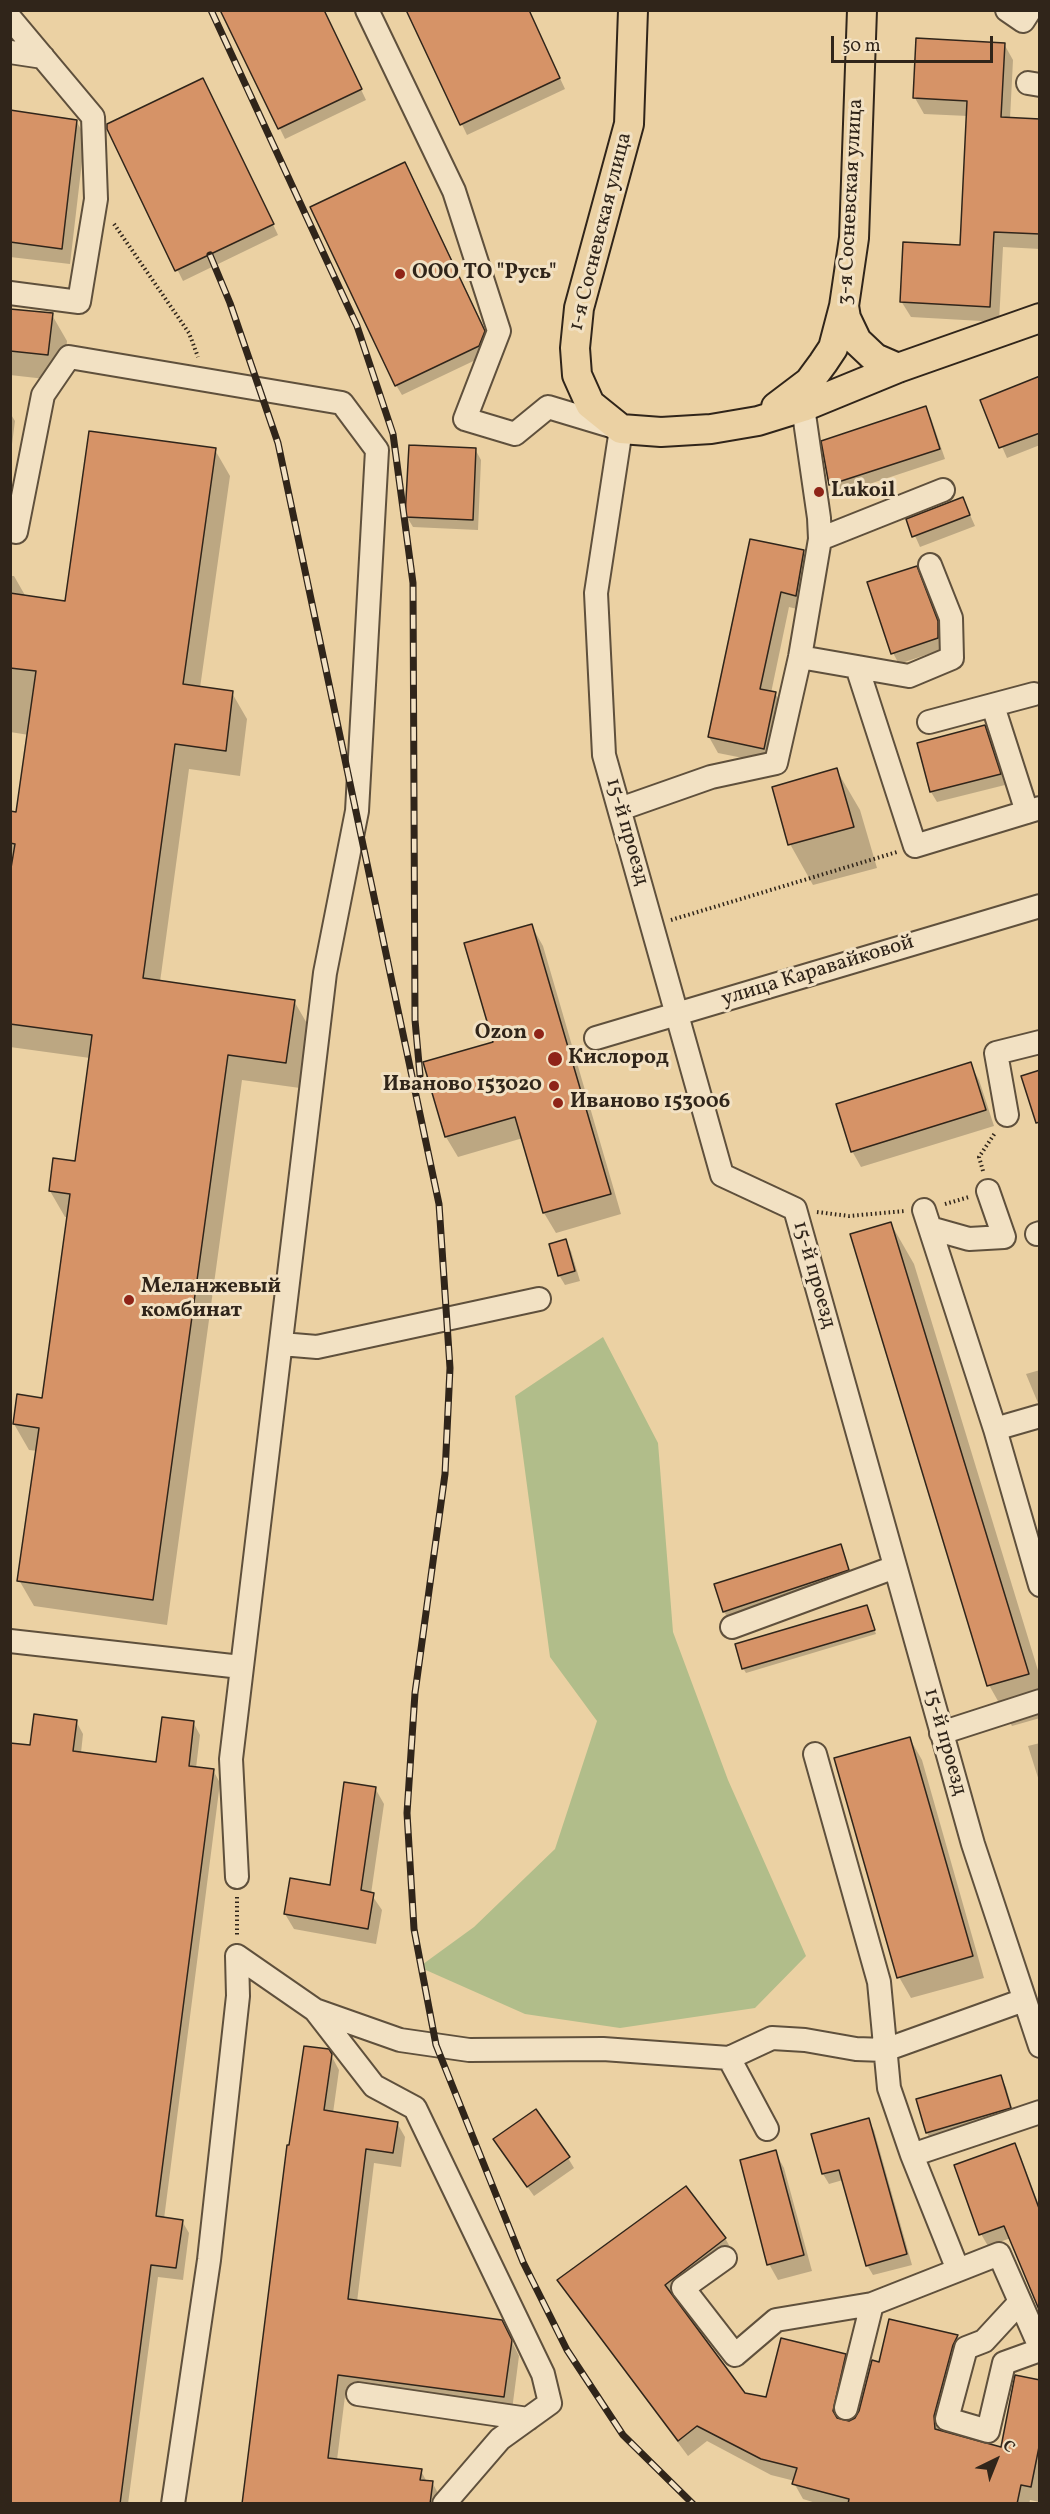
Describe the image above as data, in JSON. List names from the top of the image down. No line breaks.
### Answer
{"streets":{"main road":["3-я Сосневская улица","1-я Сосневская улица"],"street":["15-й проезд","улица Каравайковой"]},"crossings":[["1-я Сосневская улица","15-й проезд"],["15-й проезд","улица Каравайковой"]],"places":["ООО ТО \"Русь\"","Lukoil","Ozon","Кислород","Иваново 153020","Иваново 153006","Меланжевый комбинат"],"scale_bar":"50 m","north":"top right"}
